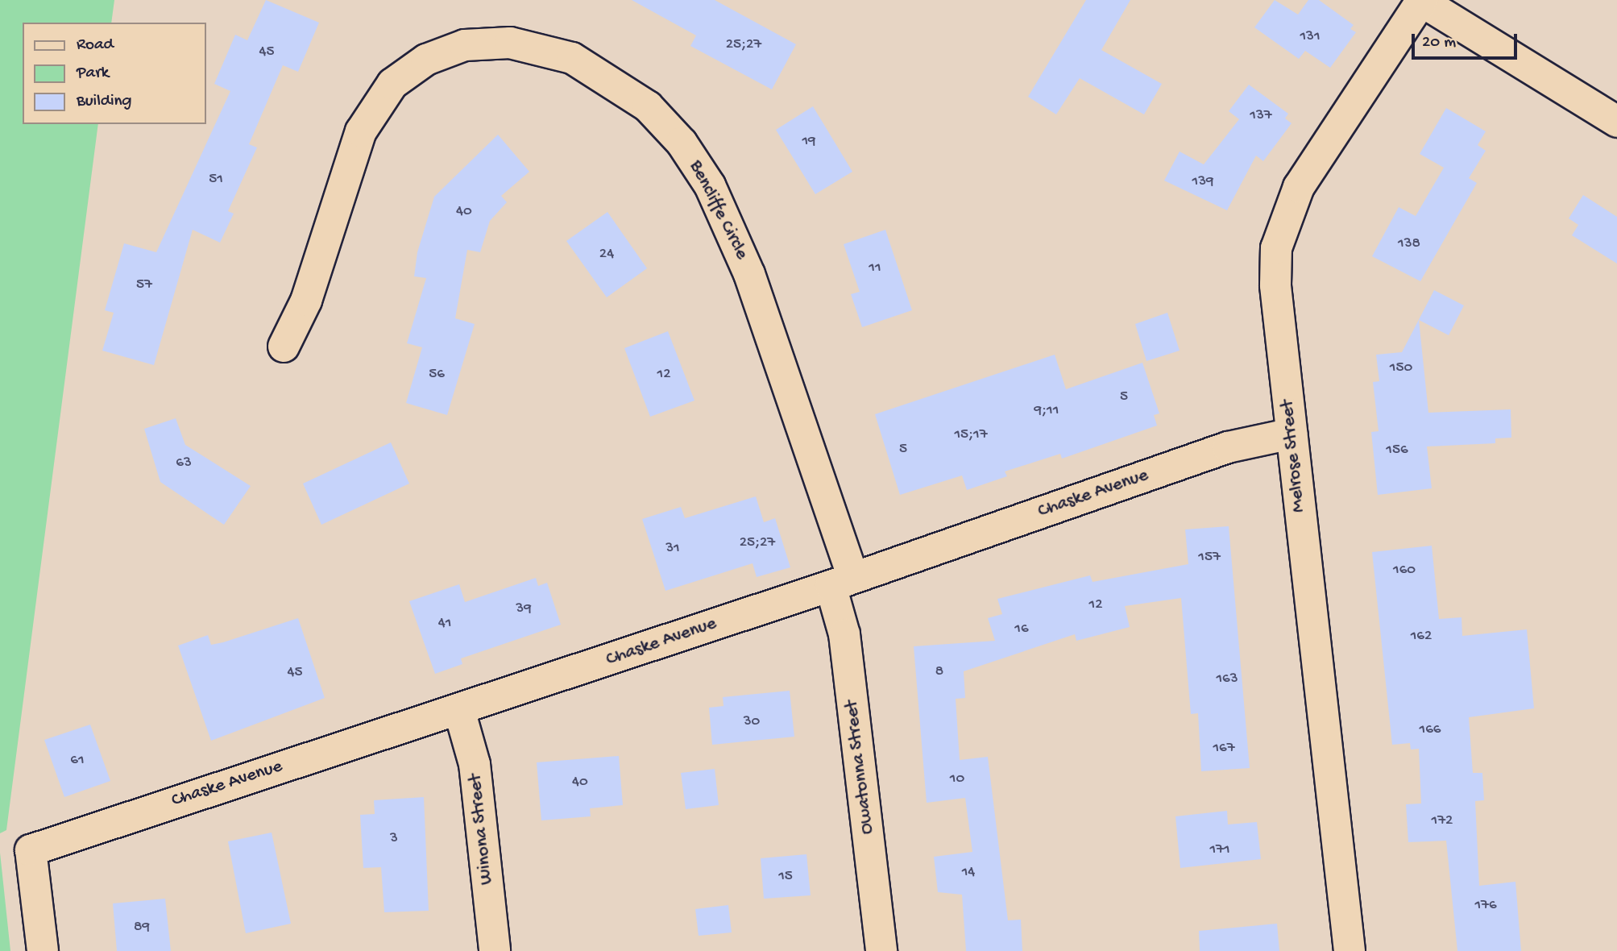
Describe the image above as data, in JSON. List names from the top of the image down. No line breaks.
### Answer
{"streets":{"street":["Bencliffe Circle","Melrose Street","Chaske Avenue","Owatonna Street","Winona Street"]},"crossings":[["Bencliffe Circle","Chaske Avenue"],["Bencliffe Circle","Owatonna Street"],["Melrose Street","Chaske Avenue"],["Chaske Avenue","Owatonna Street"],["Chaske Avenue","Winona Street"]],"house_numbers":["131","25;27","45","137","19","51","139","40","138","24","11","57","150","56","12","5","9;11","15;17","5","156","63","25;27","31","157","160","12","39","41","16","162","8","45","163","30","166","167","61","10","40","172","3","171","14","15","176","89"],"legend":["Road","Park","Building"],"scale_bar":"20 m"}
